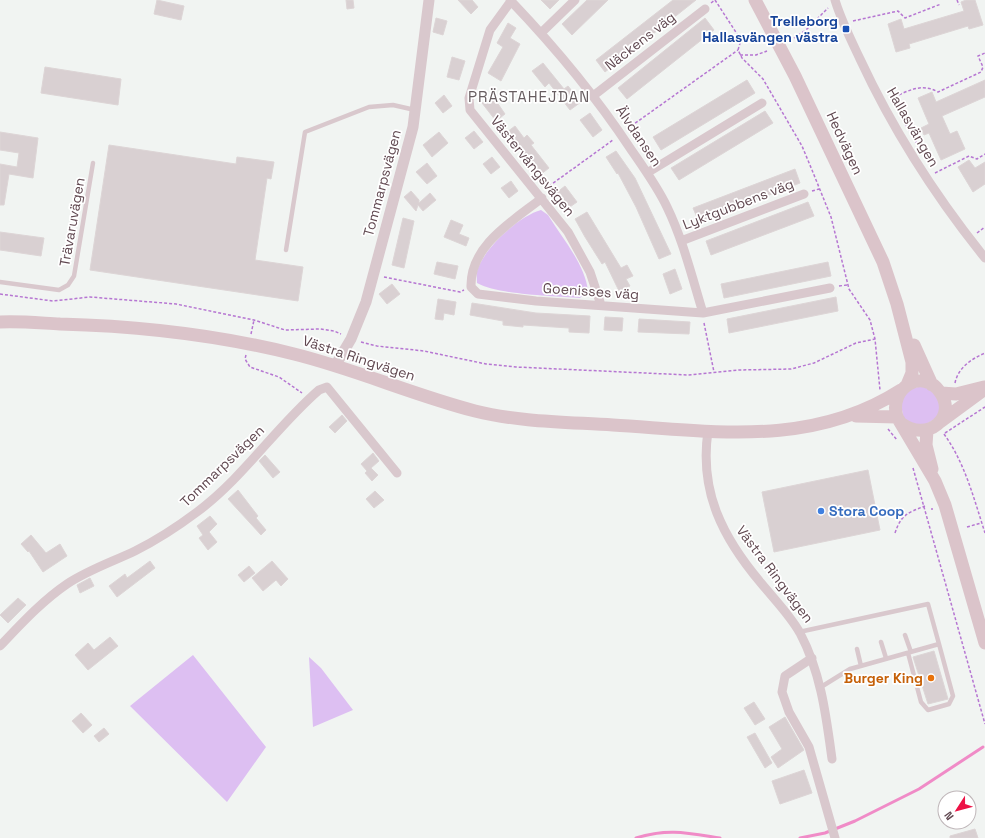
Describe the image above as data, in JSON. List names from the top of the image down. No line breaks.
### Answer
{"streets":{"main road":["Hedvägen","Västra Ringvägen"],"street":["Näckens väg","Hallasvängen","Älvdansen","Västervångsvägen","Tommarpsvägen","Lyktgubbens väg","Goenisses väg"],"lane":["Trävaruvägen"]},"crossings":[["Näckens väg","Älvdansen"],["Älvdansen","Västervångsvägen"],["Älvdansen","Lyktgubbens väg"],["Älvdansen","Goenisses väg"],["Hedvägen","Västra Ringvägen"],["Västervångsvägen","Goenisses väg"],["Tommarpsvägen","Västra Ringvägen"]],"districts":["PRÄSTAHEJDAN"],"places":{"transit":["Trelleborg Hallasvängen västra"],"other":["Stora Coop","Burger King"]},"north":"bottom left"}
